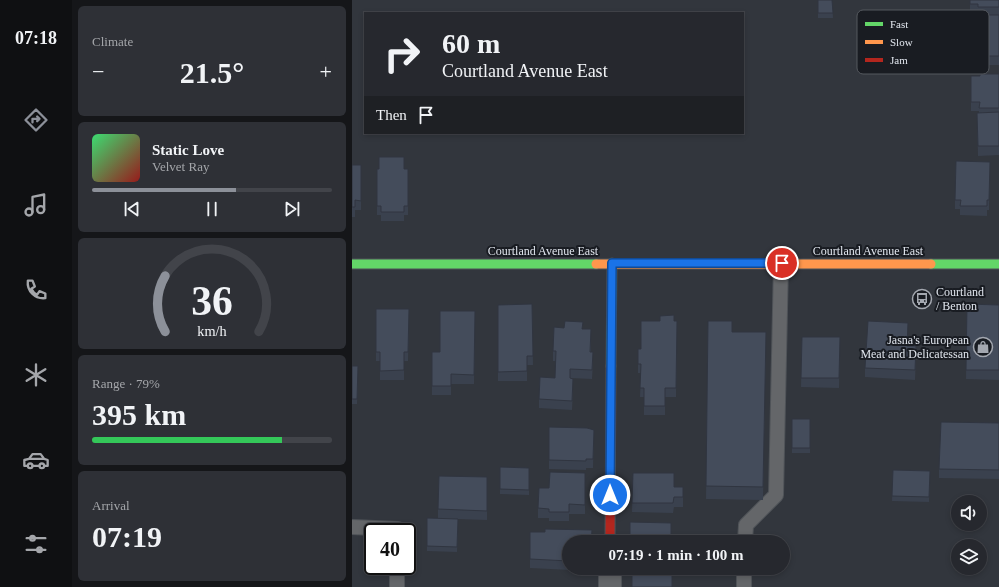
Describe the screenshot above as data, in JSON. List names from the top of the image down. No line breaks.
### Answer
{"streets":{"main road":["Courtland Avenue East"]},"places":{"bus stop":["Courtland / Benton"],"shop":["Jasna's European Meat and Delicatessan"]},"legend":["Fast","Slow","Jam"],"page":{"tabs":"07:18","tile":["Climate",["Range · 79%","395 km"],["Arrival","07:19"]],"turn":["60 m","Courtland Avenue East"],"heat":["−","21.5°","+"],"then":"Then","song":["Static Love","Velvet Ray"],"limit":"40","trip":"07:19 · 1 min · 100 m","gauge":["36","km/h"]}}
